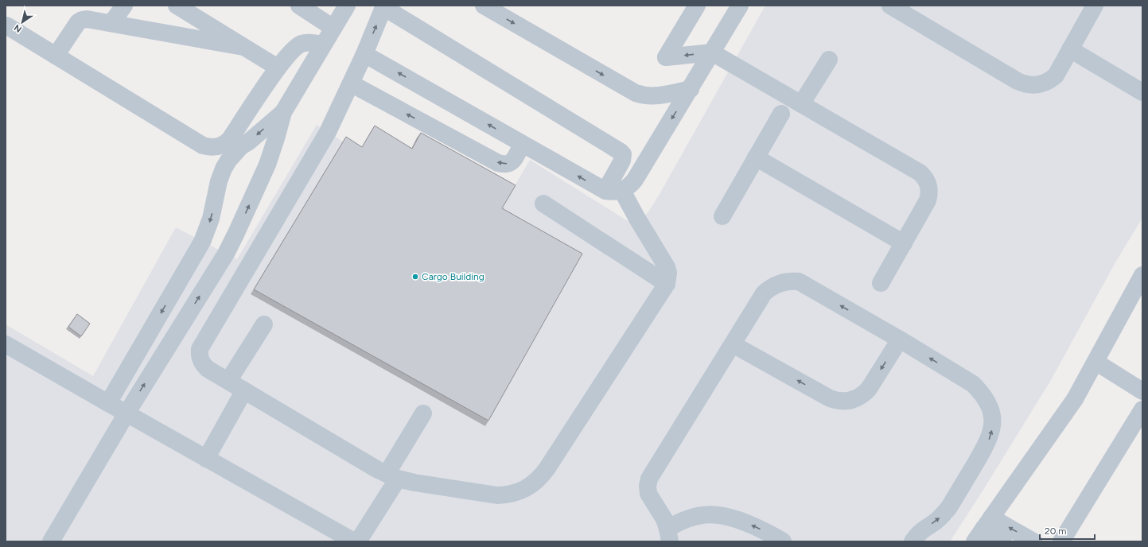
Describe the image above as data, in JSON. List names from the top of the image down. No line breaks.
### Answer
{"places":["Cargo Building"],"scale_bar":"20 m","north":"bottom left"}
